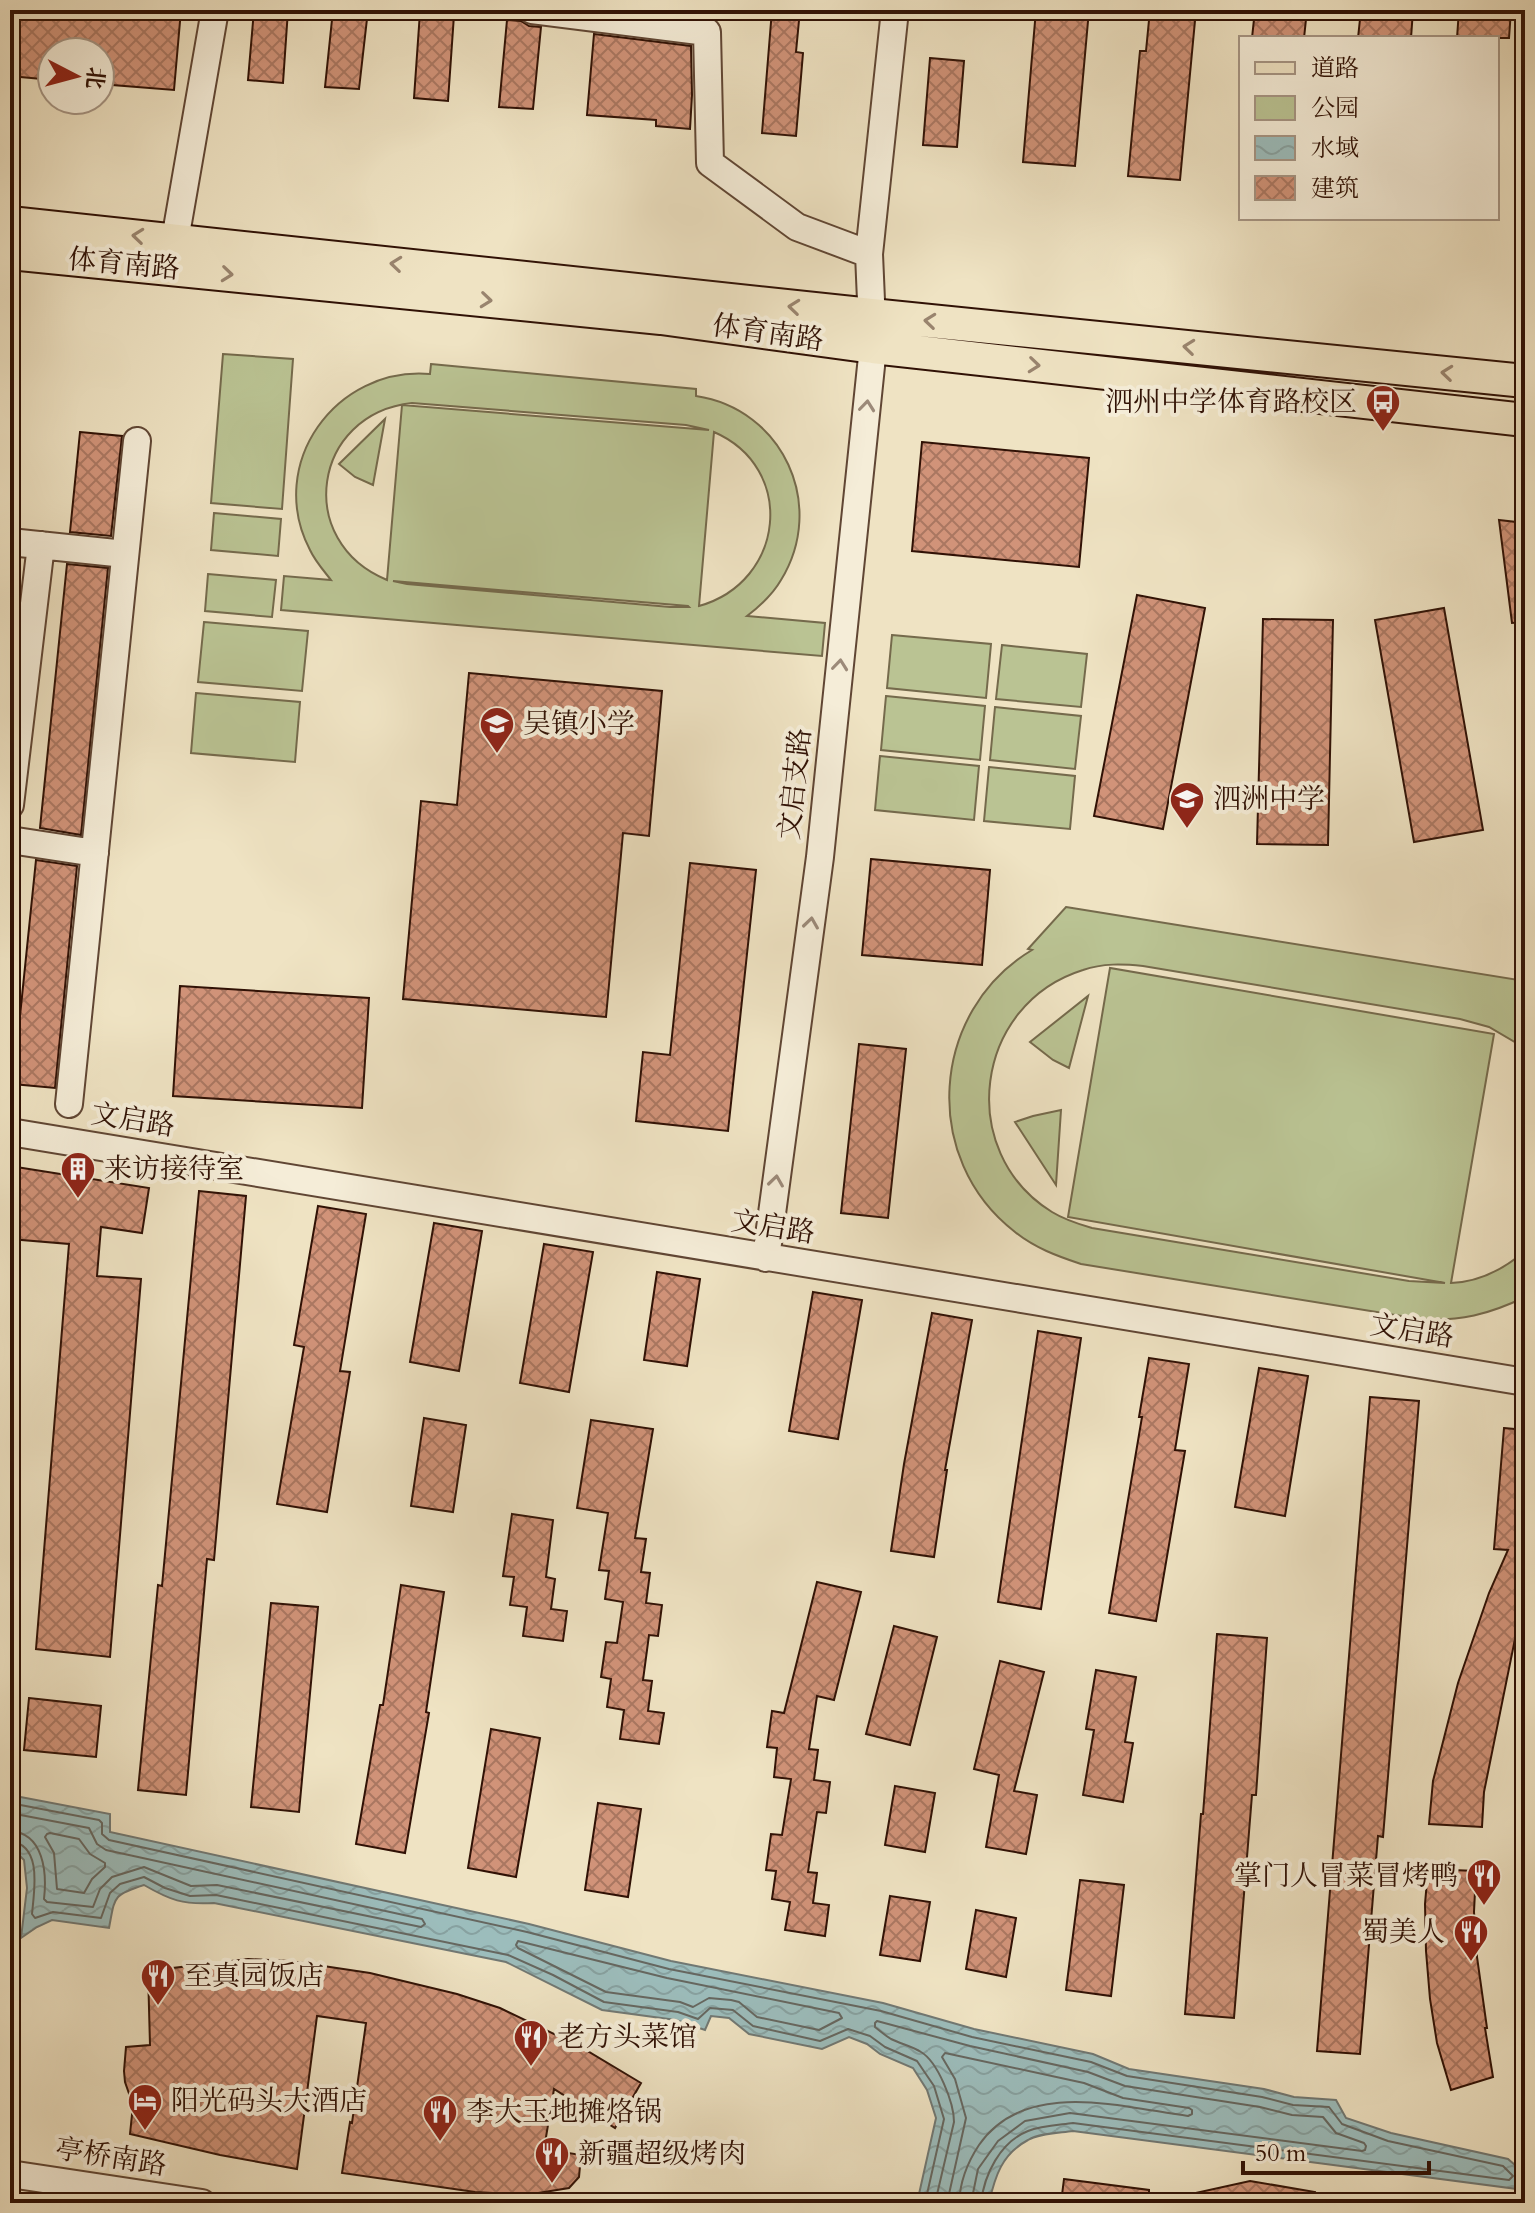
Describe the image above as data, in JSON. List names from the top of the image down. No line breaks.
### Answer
{"streets":{"main road":["体育南路"],"street":["文启支路","文启路","亭桥南路"]},"crossings":[["体育南路","文启支路"],["文启支路","文启路"]],"one_way":["文启支路"],"places":{"bus stop":["泗州中学体育路校区"],"school or university":["吴镇小学","泗洲中学"],"building":["来访接待室"],"restaurant":["掌门人冒菜冒烤鸭","蜀美人","至真园饭店","老方头菜馆","李大玉地摊烙锅","新疆超级烤肉"],"hotel":["阳光码头大酒店"]},"legend":["道路","公园","水域","建筑"],"scale_bar":"50 m","north":"right"}
